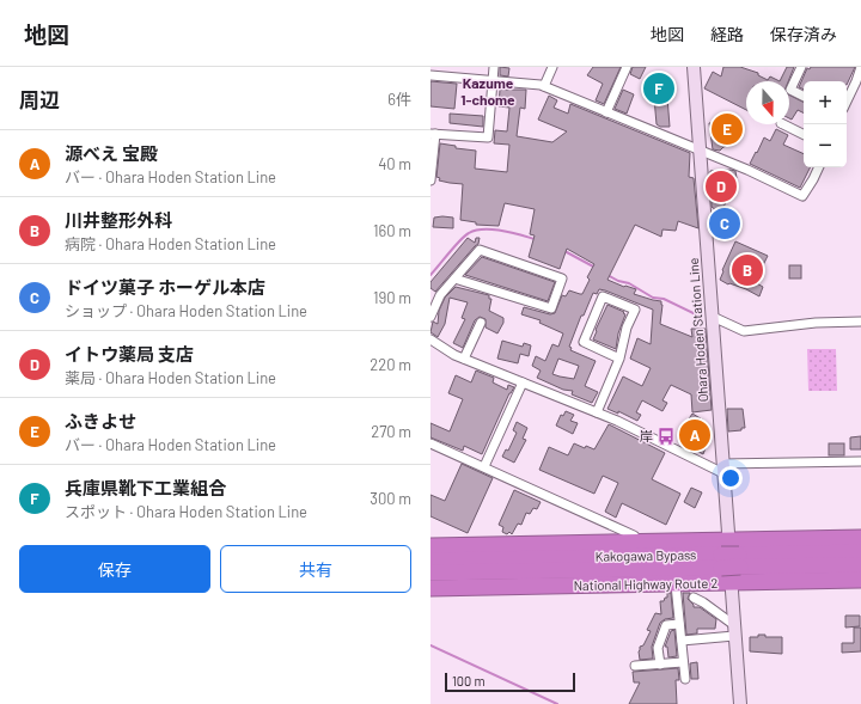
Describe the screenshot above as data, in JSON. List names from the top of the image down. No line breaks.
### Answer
{"streets":{"highway":["Kakogawa Bypass","National Highway Route 2"],"main road":["Ohara Hoden Station Line"]},"crossings":[["Ohara Hoden Station Line","National Highway Route 2"]],"districts":["Kazume 1-chome"],"places":{"bus stop":["岸"]},"scale_bar":"100 m","north":"bottom","page":{"header":"地図","nav":["地図","経路","保存済み"],"heading":["周辺","6件"],"pins":["F","E","D","C","B","A"],"map_buttons":["+","−"],"list":[{"mark":"A","name":"源べえ 宝殿","note":"バー · Ohara Hoden Station Line","value":"40 m"},{"mark":"B","name":"川井整形外科","note":"病院 · Ohara Hoden Station Line","value":"160 m"},{"mark":"C","name":"ドイツ菓子 ホーゲル本店","note":"ショップ · Ohara Hoden Station Line","value":"190 m"},{"mark":"D","name":"イトウ薬局 支店","note":"薬局 · Ohara Hoden Station Line","value":"220 m"},{"mark":"E","name":"ふきよせ","note":"バー · Ohara Hoden Station Line","value":"270 m"},{"mark":"F","name":"兵庫県靴下工業組合","note":"スポット · Ohara Hoden Station Line","value":"300 m"}],"buttons":["保存","共有"],"scale":"100 m"}}
